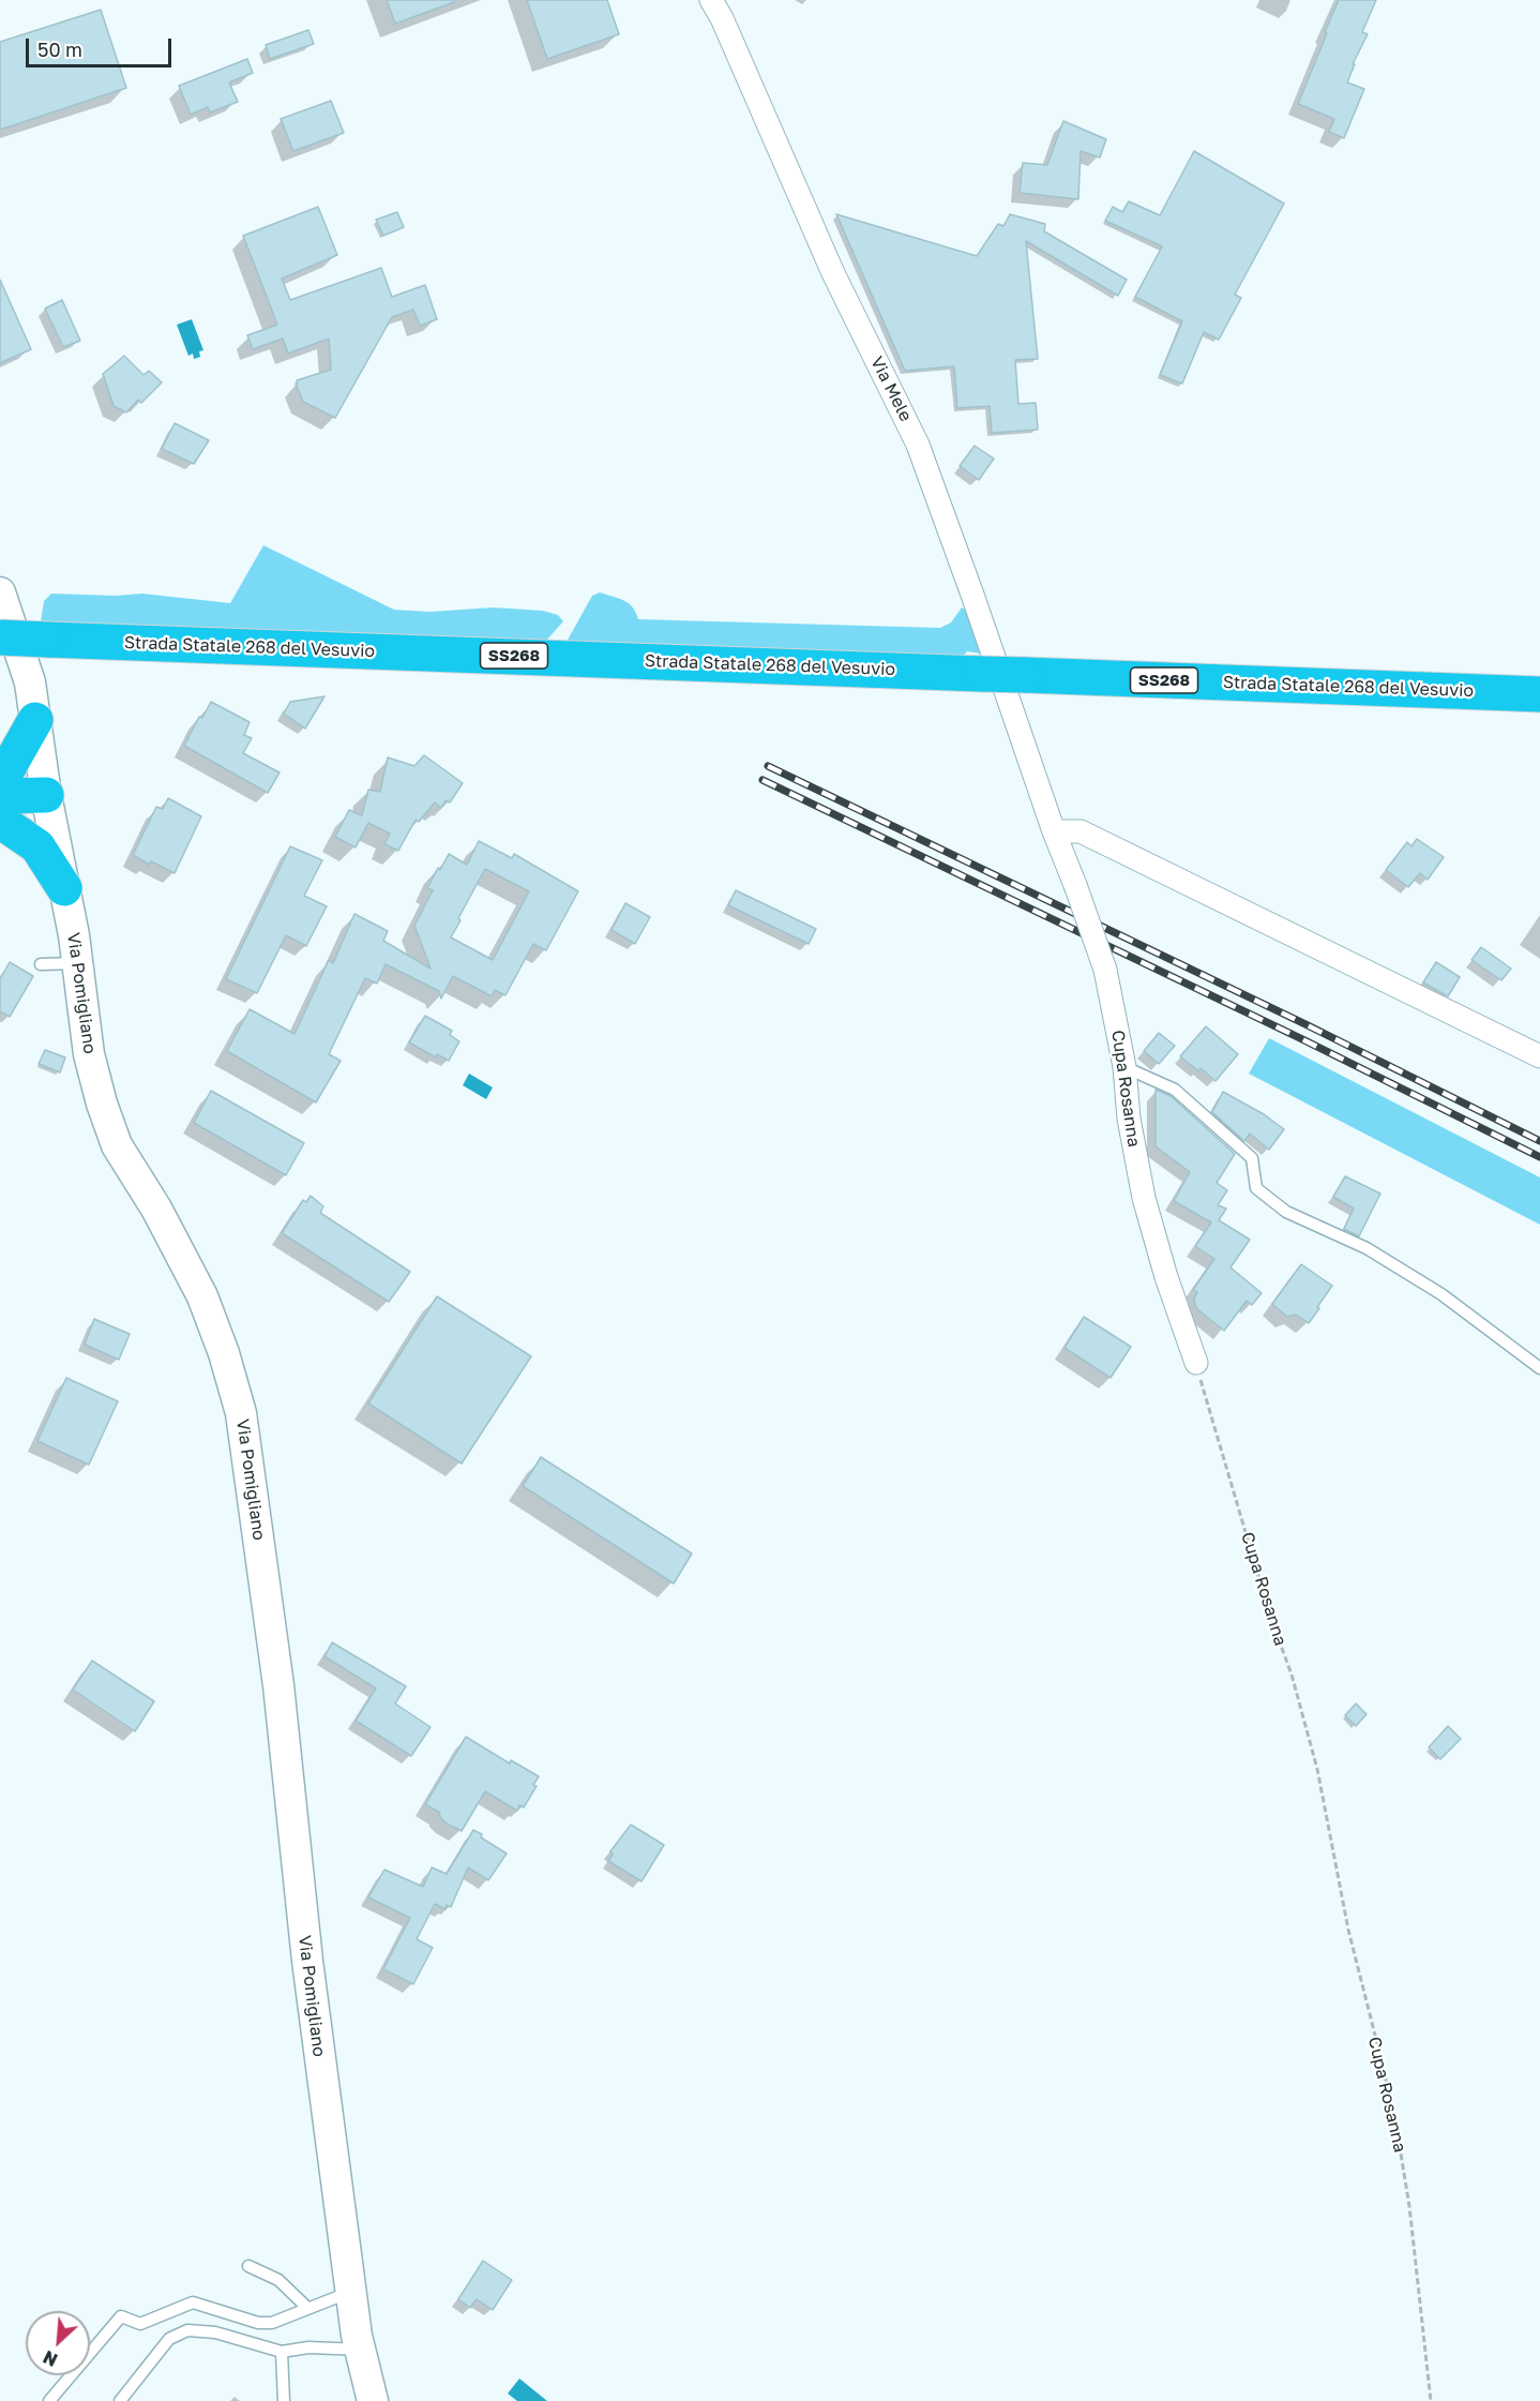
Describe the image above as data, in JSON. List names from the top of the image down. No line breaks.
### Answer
{"streets":{"highway":["Strada Statale 268 del Vesuvio","SS268"],"street":["Via Mele","Via Pomigliano","Cupa Rosanna"]},"crossings":[["Via Mele","Cupa Rosanna"]],"scale_bar":"50 m","north":"bottom left"}
